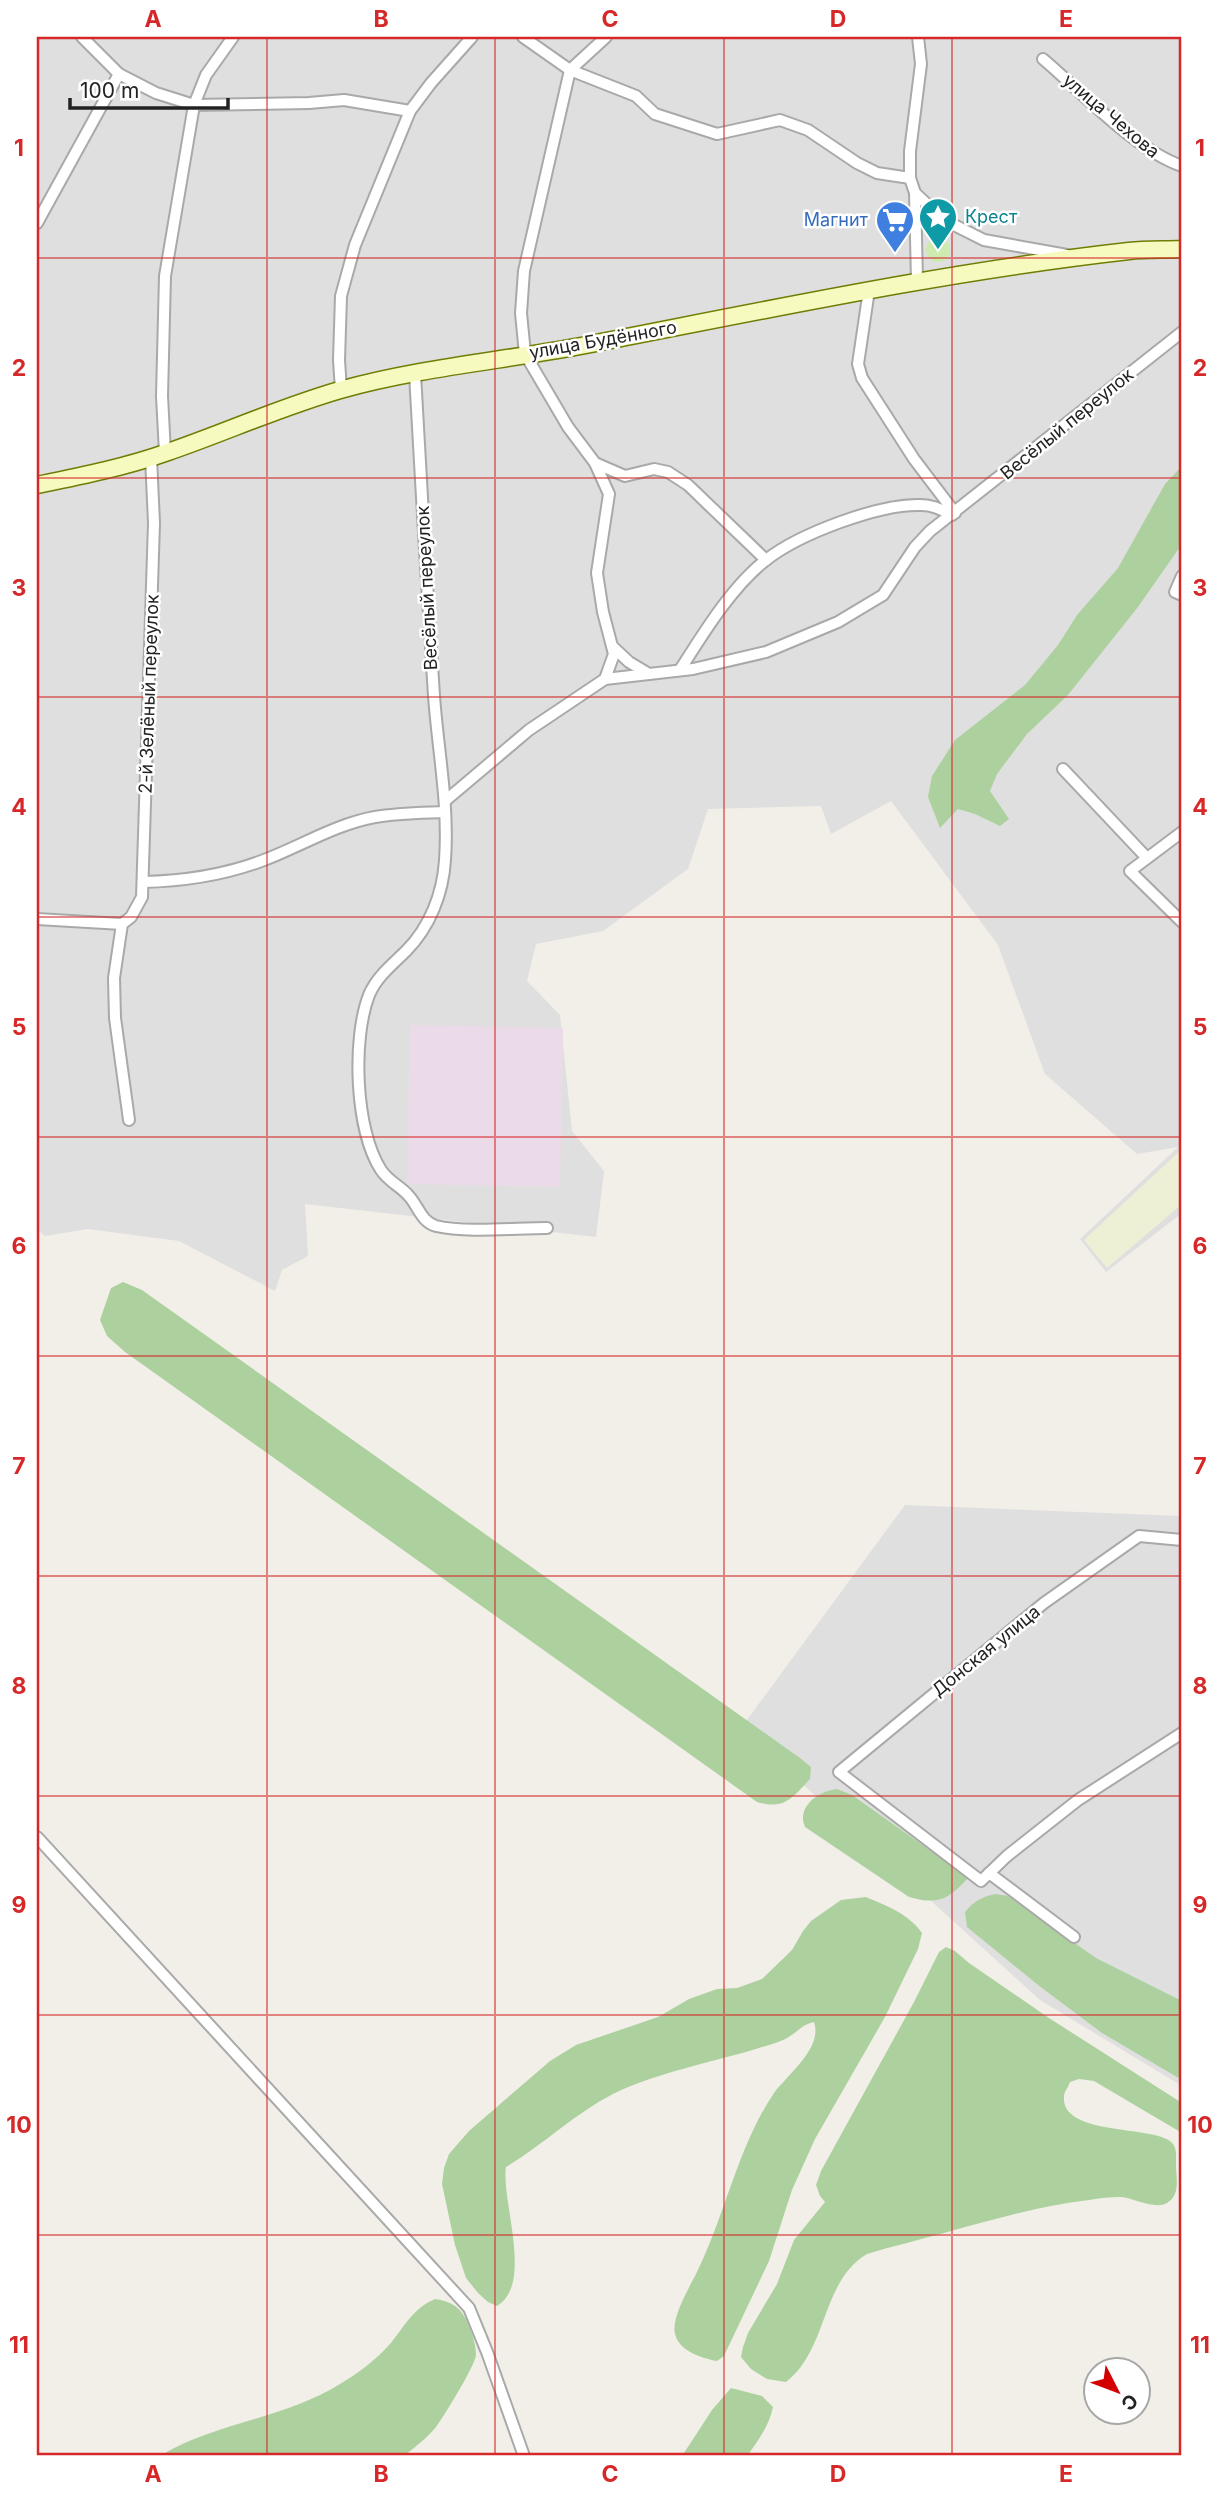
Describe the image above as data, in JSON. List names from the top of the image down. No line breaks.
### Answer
{"streets":{"main road":["улица Будённого"],"street":["улица Чехова","Весёлый переулок","2-й Зелёный переулок","Донская улица"]},"crossings":[["улица Будённого","Весёлый переулок"],["улица Будённого","2-й Зелёный переулок"]],"places":{"place":["Крест"],"supermarket":["Магнит"]},"scale_bar":"100 m","north":"bottom right","grid":{"columns":["A","B","C","D","E"],"rows":["1","2","3","4","5","6","7","8","9","10","11"]}}
